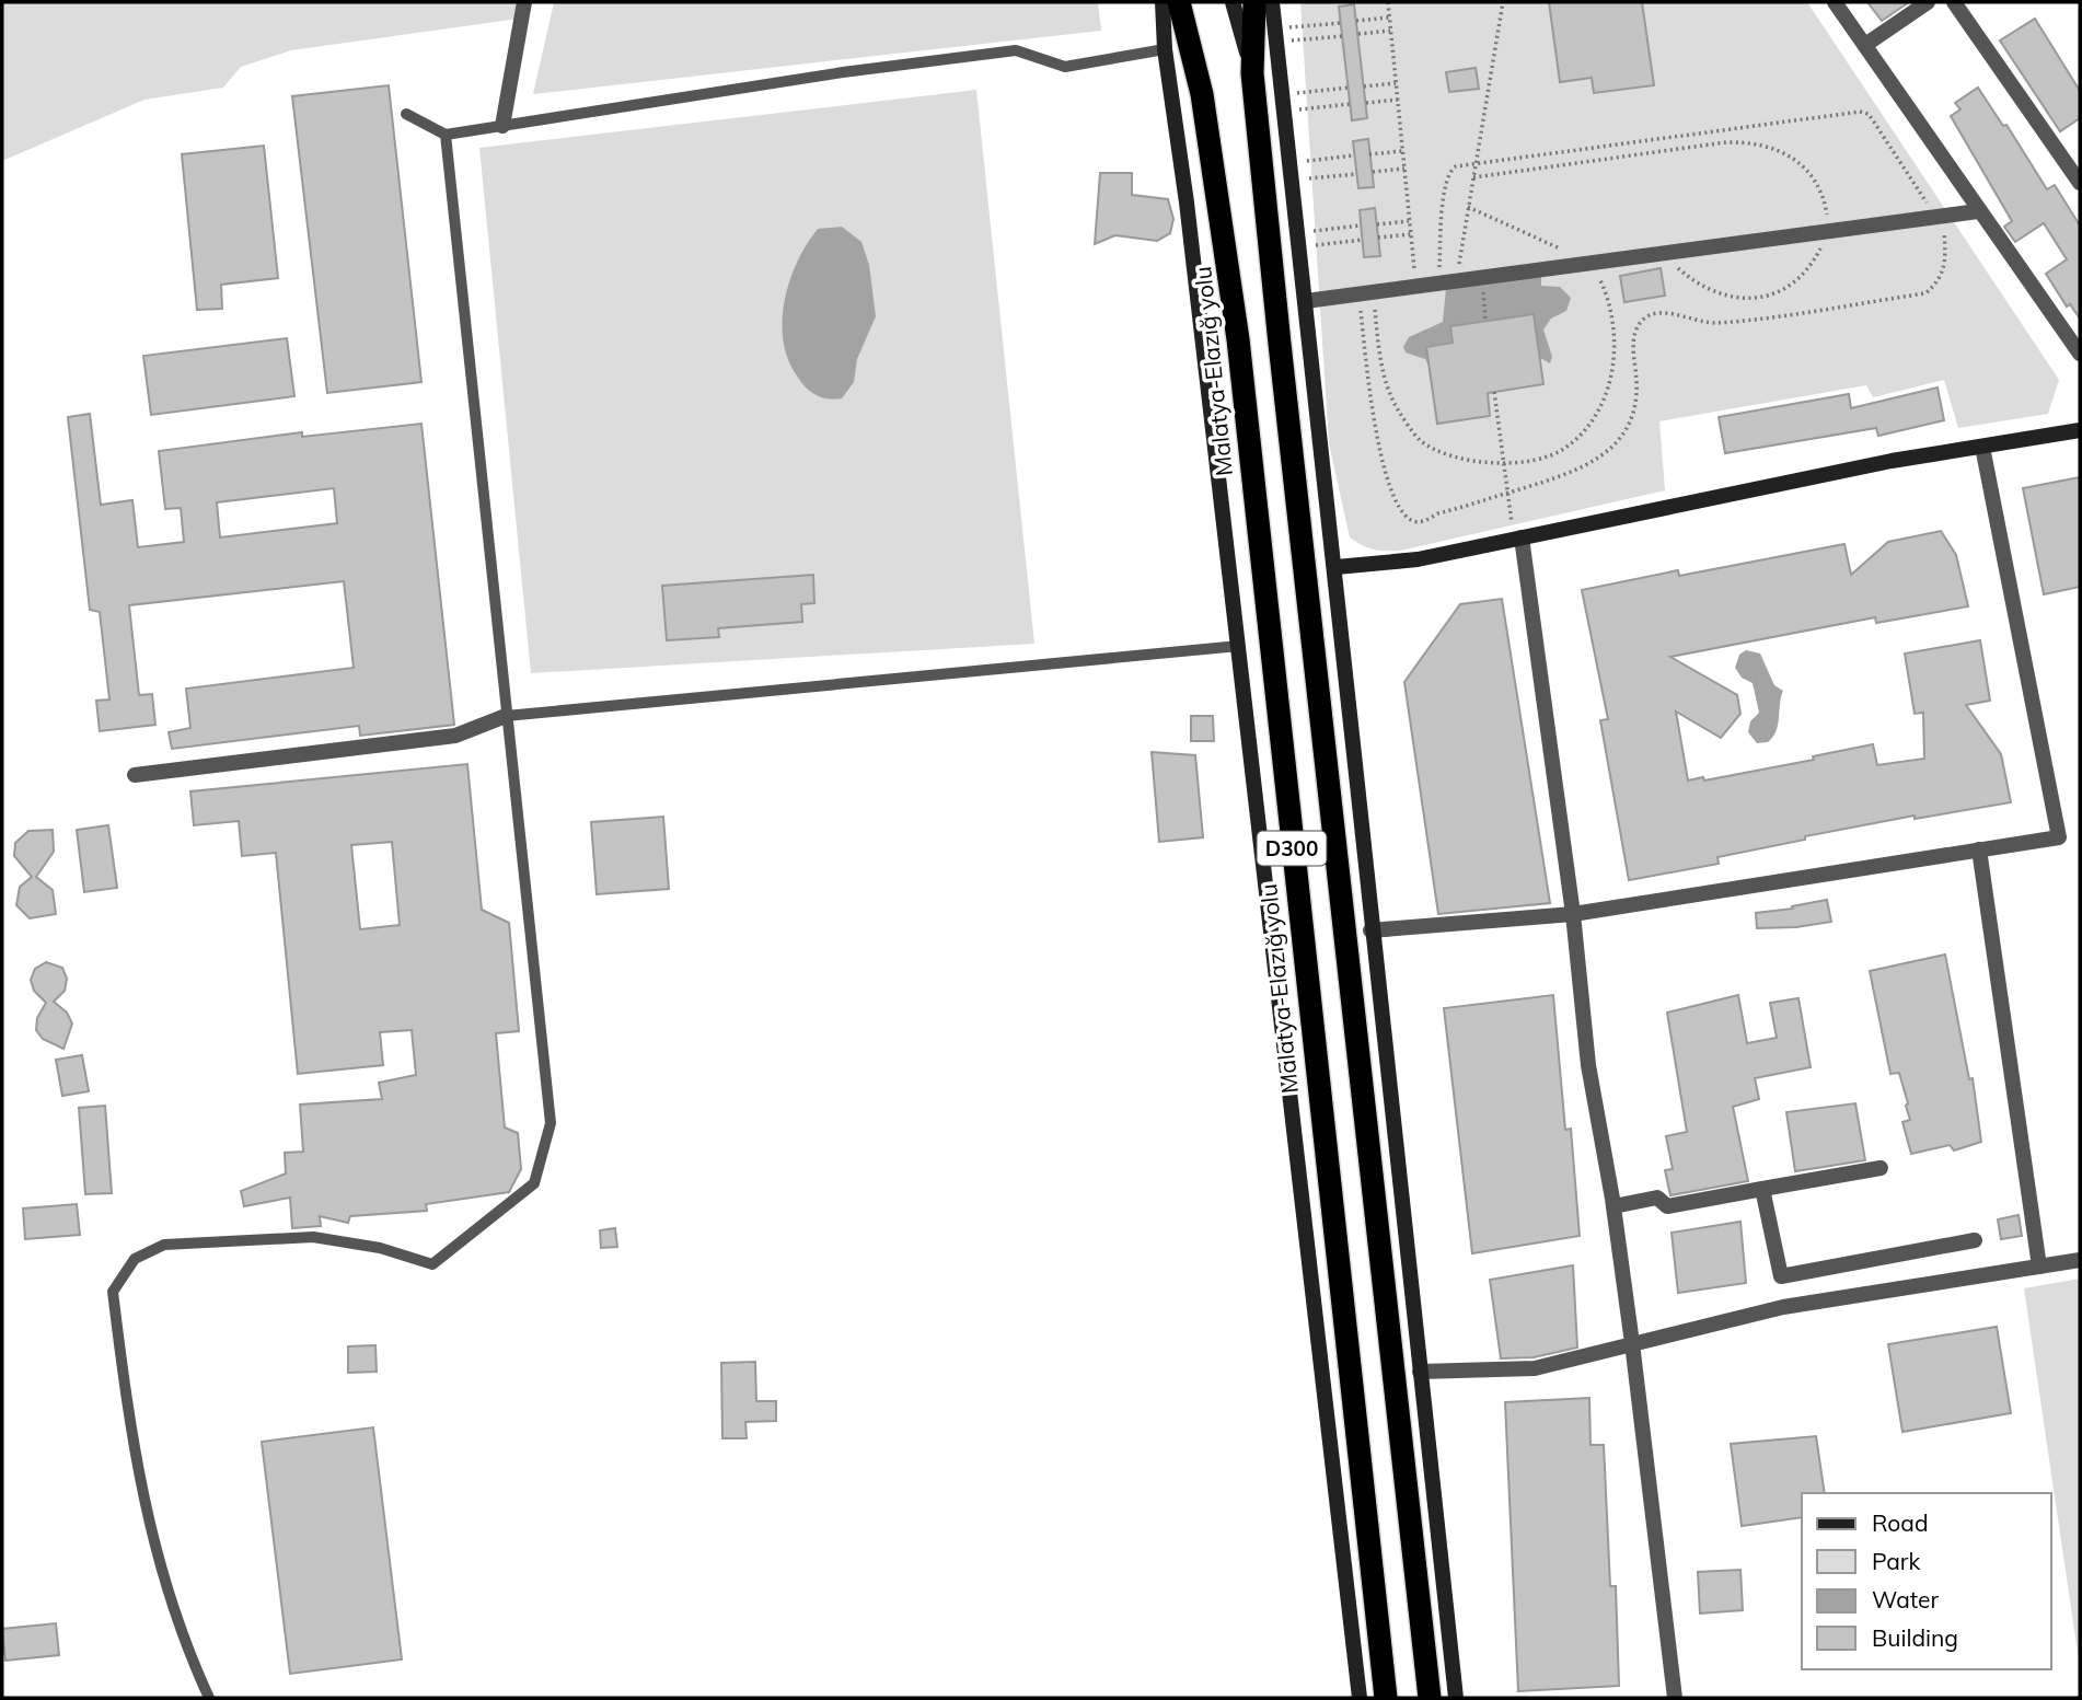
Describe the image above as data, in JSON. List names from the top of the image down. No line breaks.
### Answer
{"streets":{"highway":["Malatya-Elazığ yolu","D300"]},"legend":["Road","Park","Water","Building"]}
